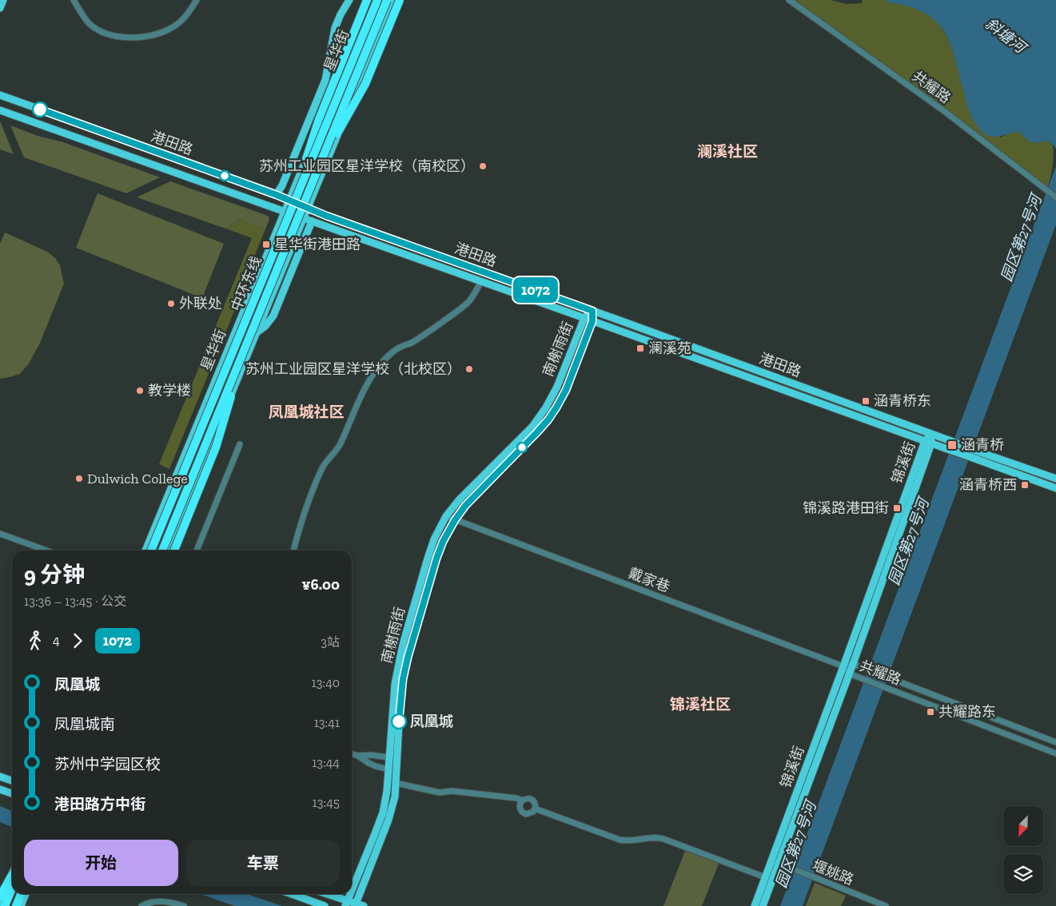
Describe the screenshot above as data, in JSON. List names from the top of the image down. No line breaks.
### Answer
{"streets":{"highway":["中环东线"],"main road":["星华街","港田路","南榭雨街","锦溪街"],"street":["共耀路","戴家巷","堰姚路"]},"crossings":[["星华街","港田路"],["共耀路","锦溪街"],["共耀路","戴家巷"],["港田路","南榭雨街"],["港田路","锦溪街"],["南榭雨街","戴家巷"],["锦溪街","戴家巷"],["锦溪街","堰姚路"]],"districts":["澜溪社区","凤凰城社区","锦溪社区"],"water":["斜塘河","园区第27号河"],"places":{"other":["苏州工业园区星洋学校（南校区）","外联处","苏州工业园区星洋学校（北校区）","教学楼","Dulwich College","凤凰城"],"transit":["星华街港田路","澜溪苑","涵青桥东","涵青桥","涵青桥西","锦溪路港田街","共耀路东"]},"lines":["bus line 1072"],"north":"bottom left","page":{"on_map":"1072","heading":["9 分钟","13:36 – 13:45 · 公交","¥6.00"],"legs":["4","1072","3站"],"list":[{"name":"凤凰城","value":"13:40"},{"name":"凤凰城南","value":"13:41"},{"name":"苏州中学园区校","value":"13:44"},{"name":"港田路方中街","value":"13:45"}],"buttons":["开始","车票"]}}
